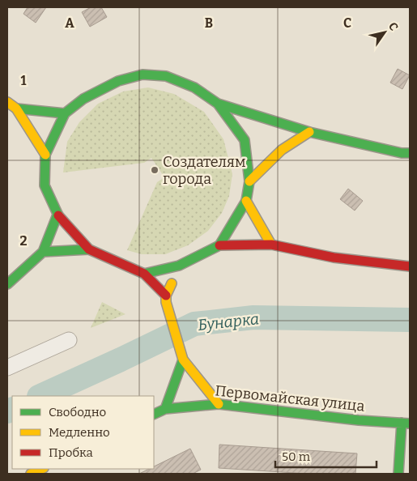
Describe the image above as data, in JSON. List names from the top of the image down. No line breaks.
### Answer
{"streets":{"main road":["Первомайская улица"]},"water":["Бунарка"],"places":["Создателям города"],"legend":["Свободно","Медленно","Пробка"],"scale_bar":"50 m","north":"top right","grid":{"columns":["A","B","C"],"rows":["1","2"]}}
